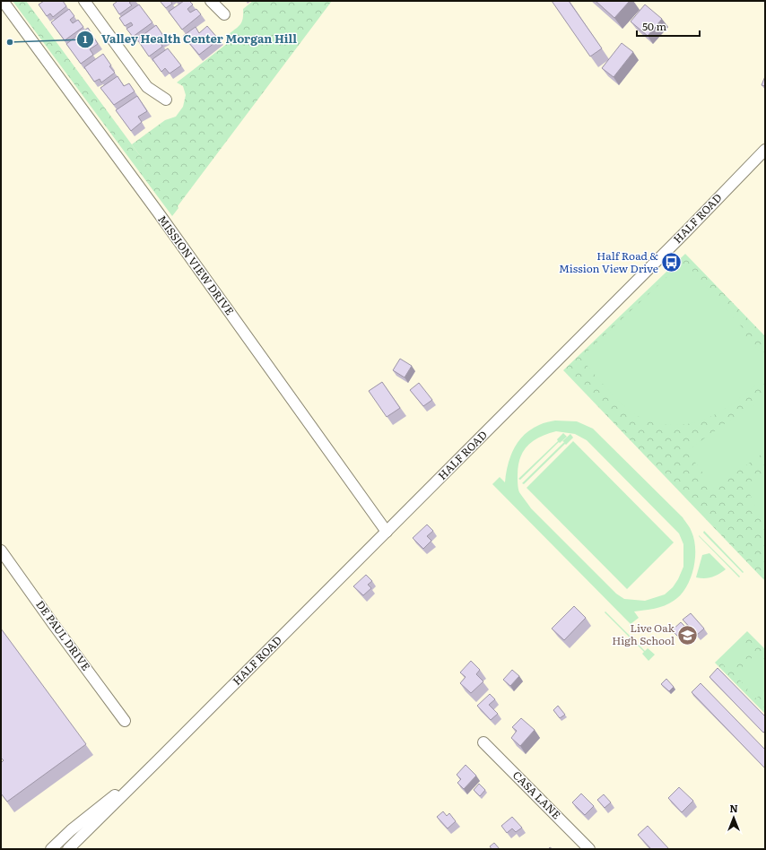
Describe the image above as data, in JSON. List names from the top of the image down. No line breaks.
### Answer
{"streets":{"street":["HALF ROAD","MISSION VIEW DRIVE","DE PAUL DRIVE","CASA LANE"]},"crossings":[["HALF ROAD","MISSION VIEW DRIVE"]],"places":{"other":["Valley Health Center Morgan Hill"],"bus stop":["Half Road & Mission View Drive"],"school or university":["Live Oak High School"]},"scale_bar":"50 m","north":"top"}
